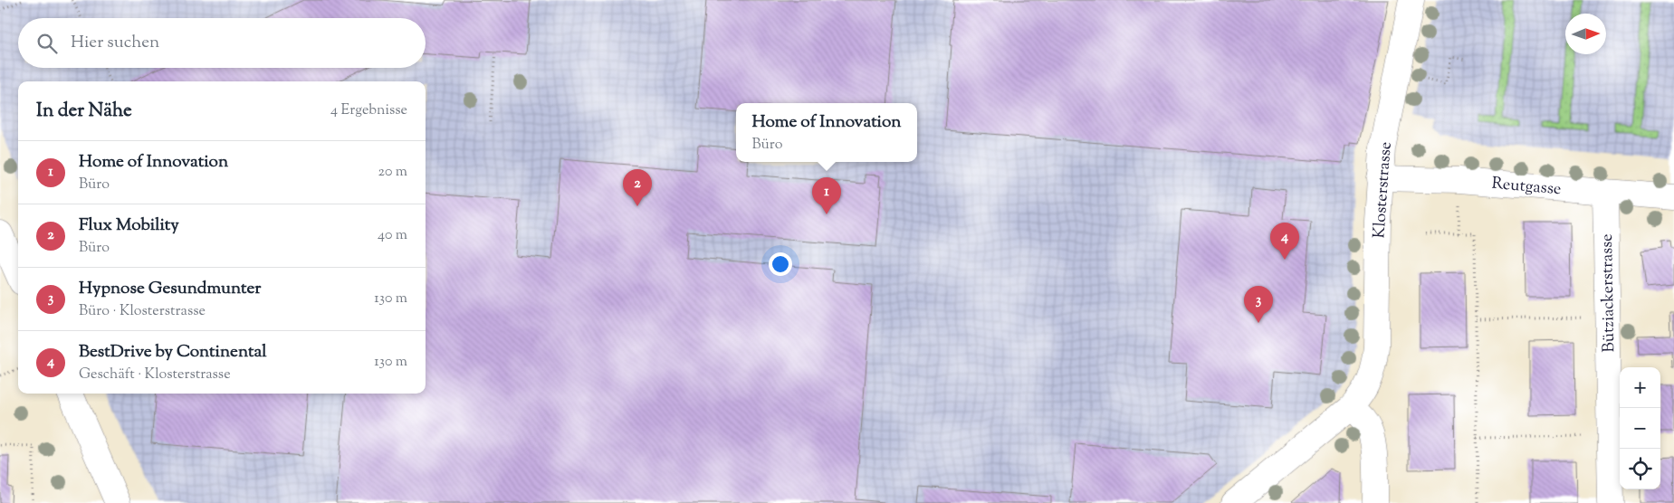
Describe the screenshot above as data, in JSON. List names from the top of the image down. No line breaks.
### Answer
{"streets":{"street":["Reutgasse","Klosterstrasse","Bütziackerstrasse"]},"crossings":[["Reutgasse","Klosterstrasse"],["Reutgasse","Bütziackerstrasse"]],"north":"right","page":{"search":"Hier suchen","heading":["In der Nähe","4 Ergebnisse"],"popup":["Home of Innovation","Büro"],"list":[{"mark":"1","name":"Home of Innovation","note":"Büro","value":"20 m"},{"mark":"2","name":"Flux Mobility","note":"Büro","value":"40 m"},{"mark":"3","name":"Hypnose Gesundmunter","note":"Büro · Klosterstrasse","value":"130 m"},{"mark":"4","name":"BestDrive by Continental","note":"Geschäft · Klosterstrasse","value":"130 m"}],"pins":["2","1","4","3"],"map_buttons":["+","−"]}}
